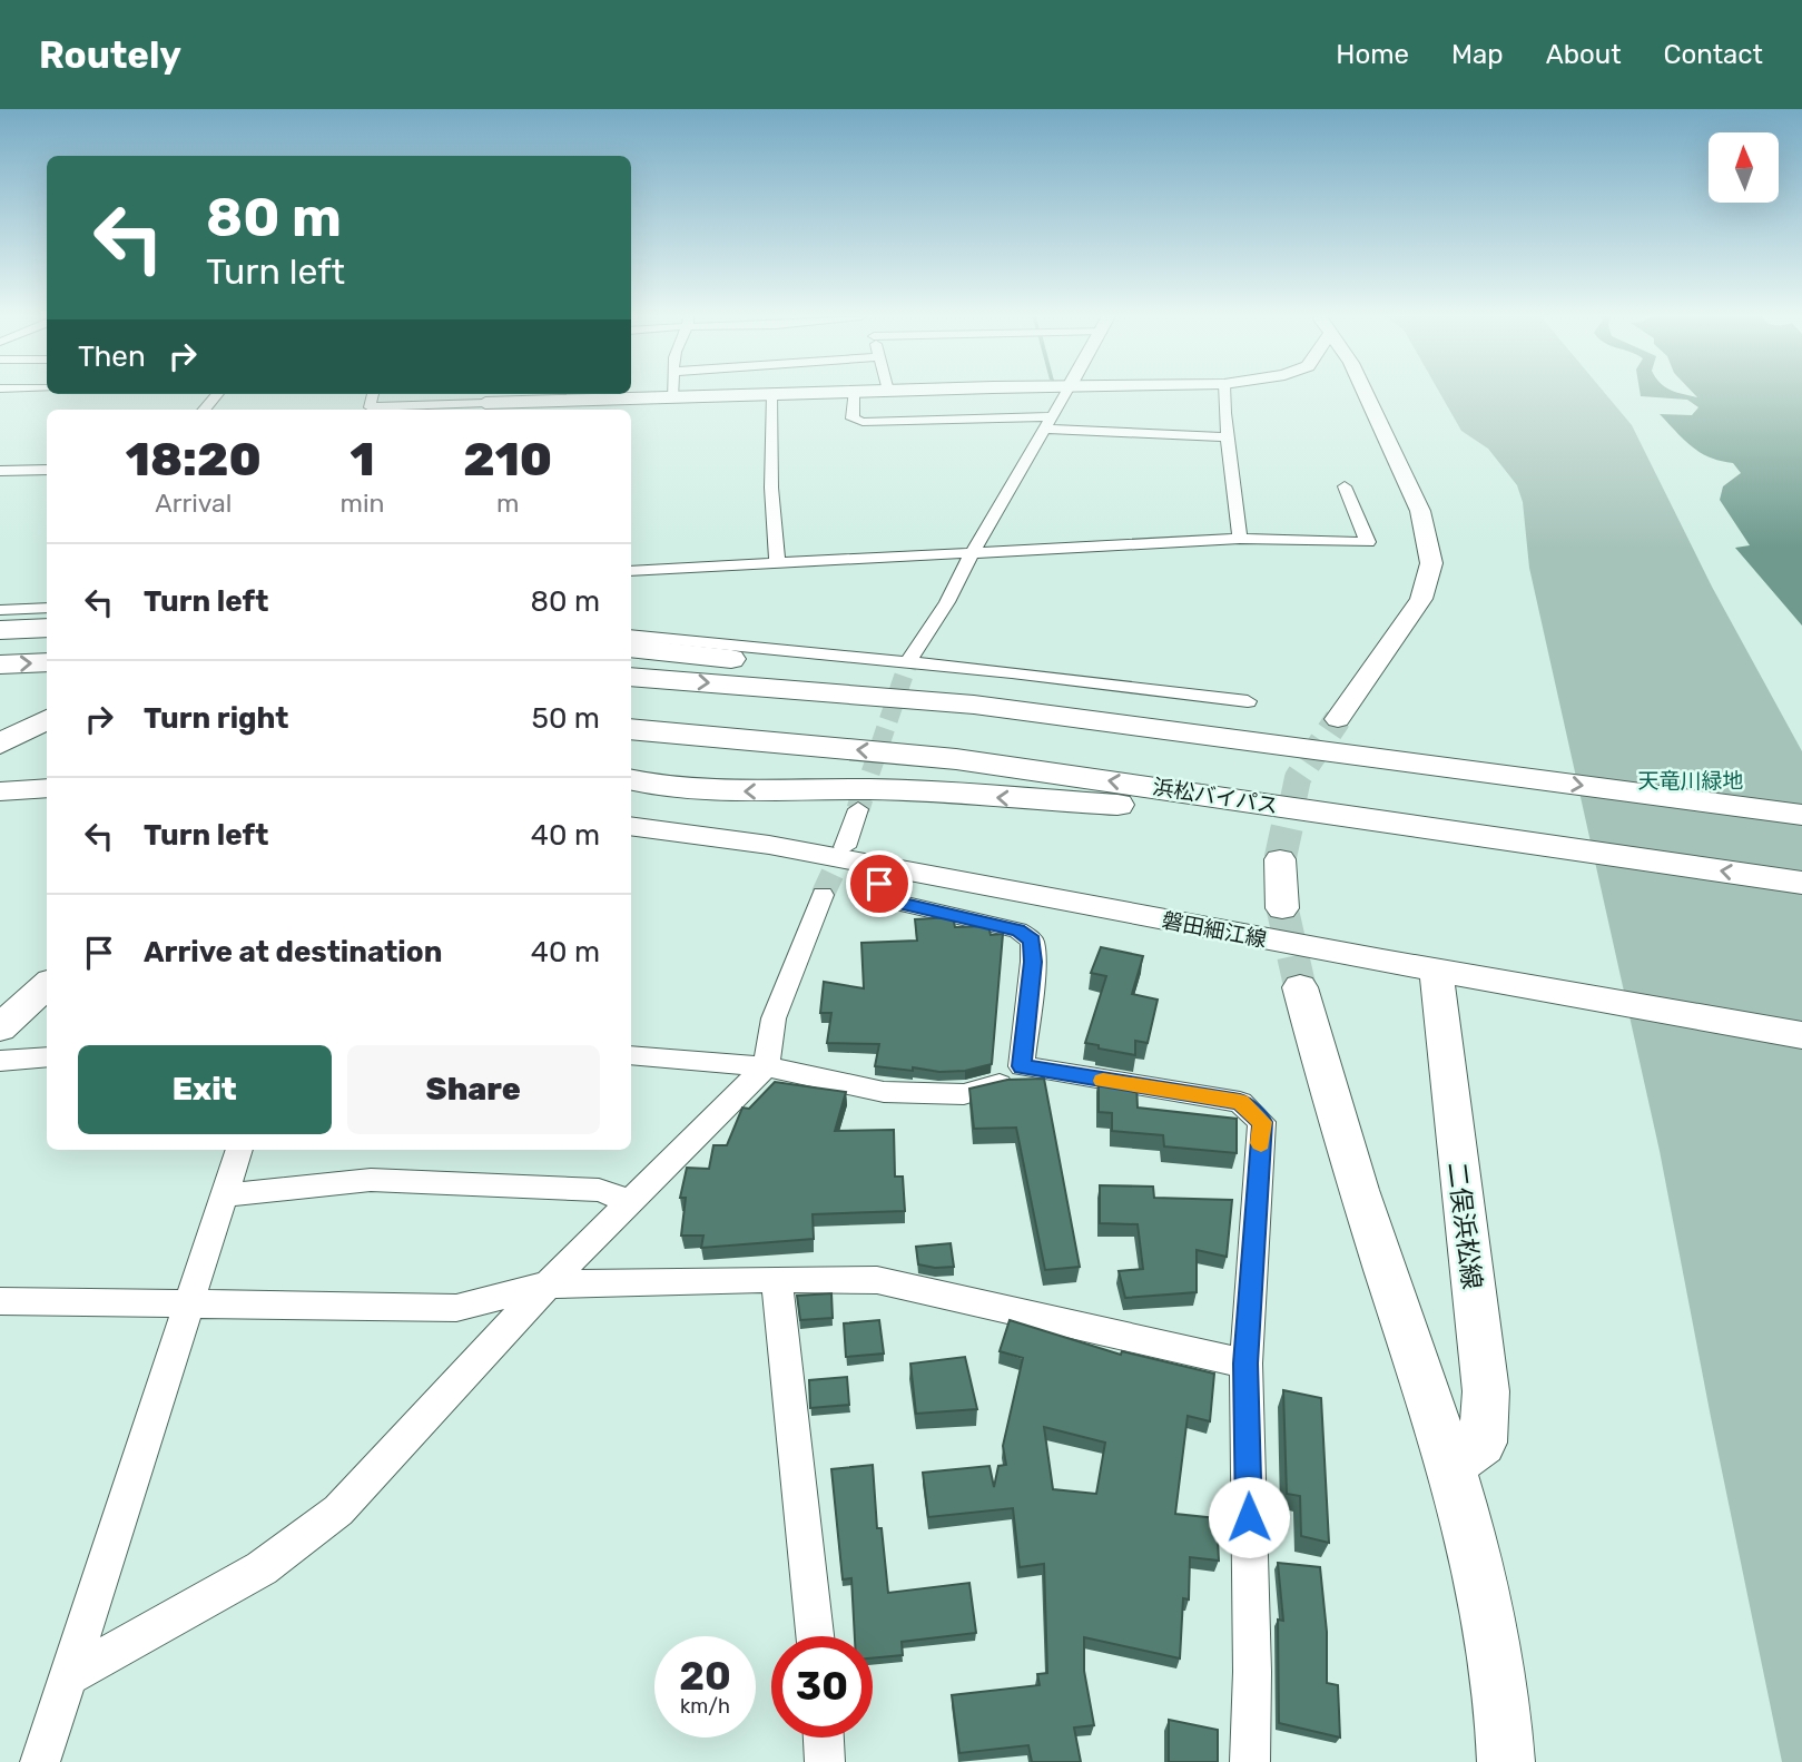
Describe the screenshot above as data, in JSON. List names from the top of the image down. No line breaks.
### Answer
{"streets":{"highway":["浜松バイパス"],"main road":["磐田細江線","二俣浜松線"]},"crossings":[["磐田細江線","二俣浜松線"]],"parks":["天竜川緑地"],"north":"top","page":{"header":"Routely","nav":["Home","Map","About","Contact"],"turn":["80 m","Turn left"],"then":"Then","eta":["18:20","Arrival","1","min","210","m"],"list":[{"name":"Turn left","value":"80 m"},{"name":"Turn right","value":"50 m"},{"name":"Turn left","value":"40 m"},{"name":"Arrive at destination","value":"40 m"}],"buttons":["Exit","Share"],"speed":"20 km/h","limit":"30"}}
